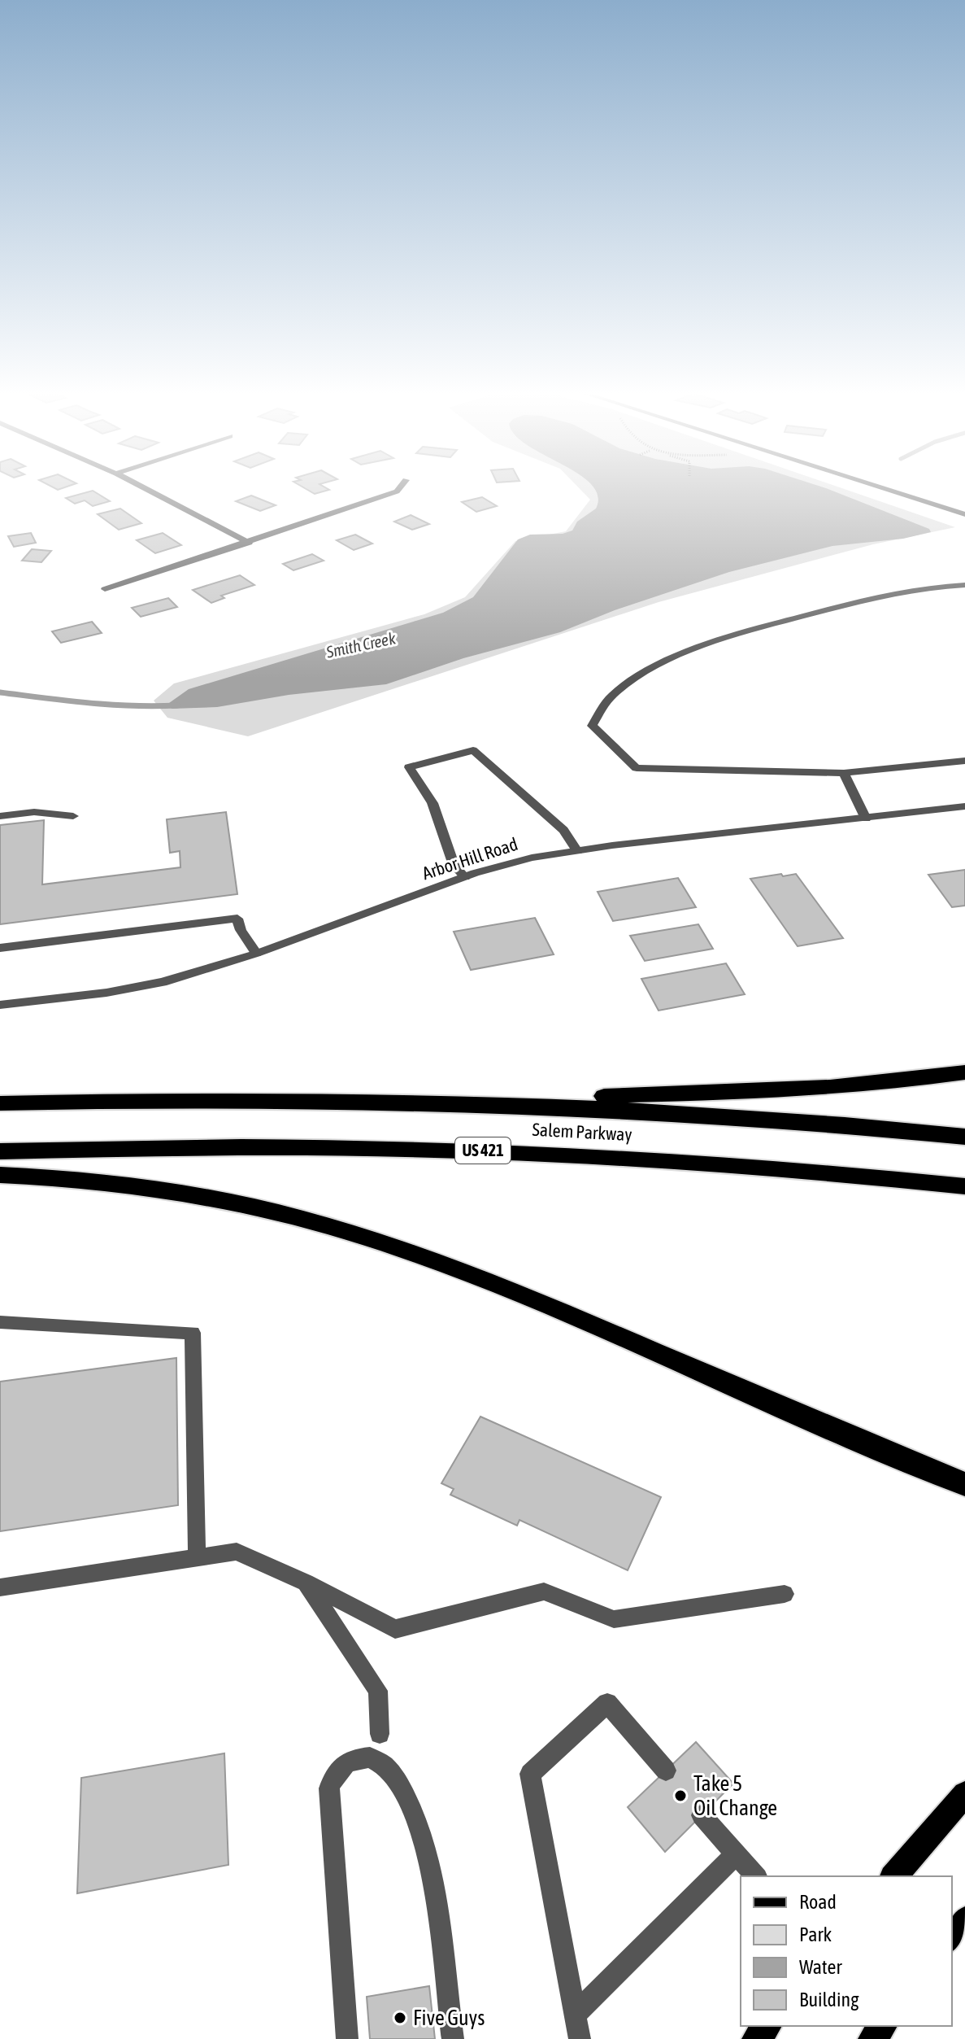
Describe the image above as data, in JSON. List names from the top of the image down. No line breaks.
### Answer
{"streets":{"highway":["Salem Parkway","US 421"],"street":["Arbor Hill Road"]},"water":["Smith Creek"],"places":["Take 5 Oil Change","Five Guys"],"legend":["Road","Park","Water","Building"]}
